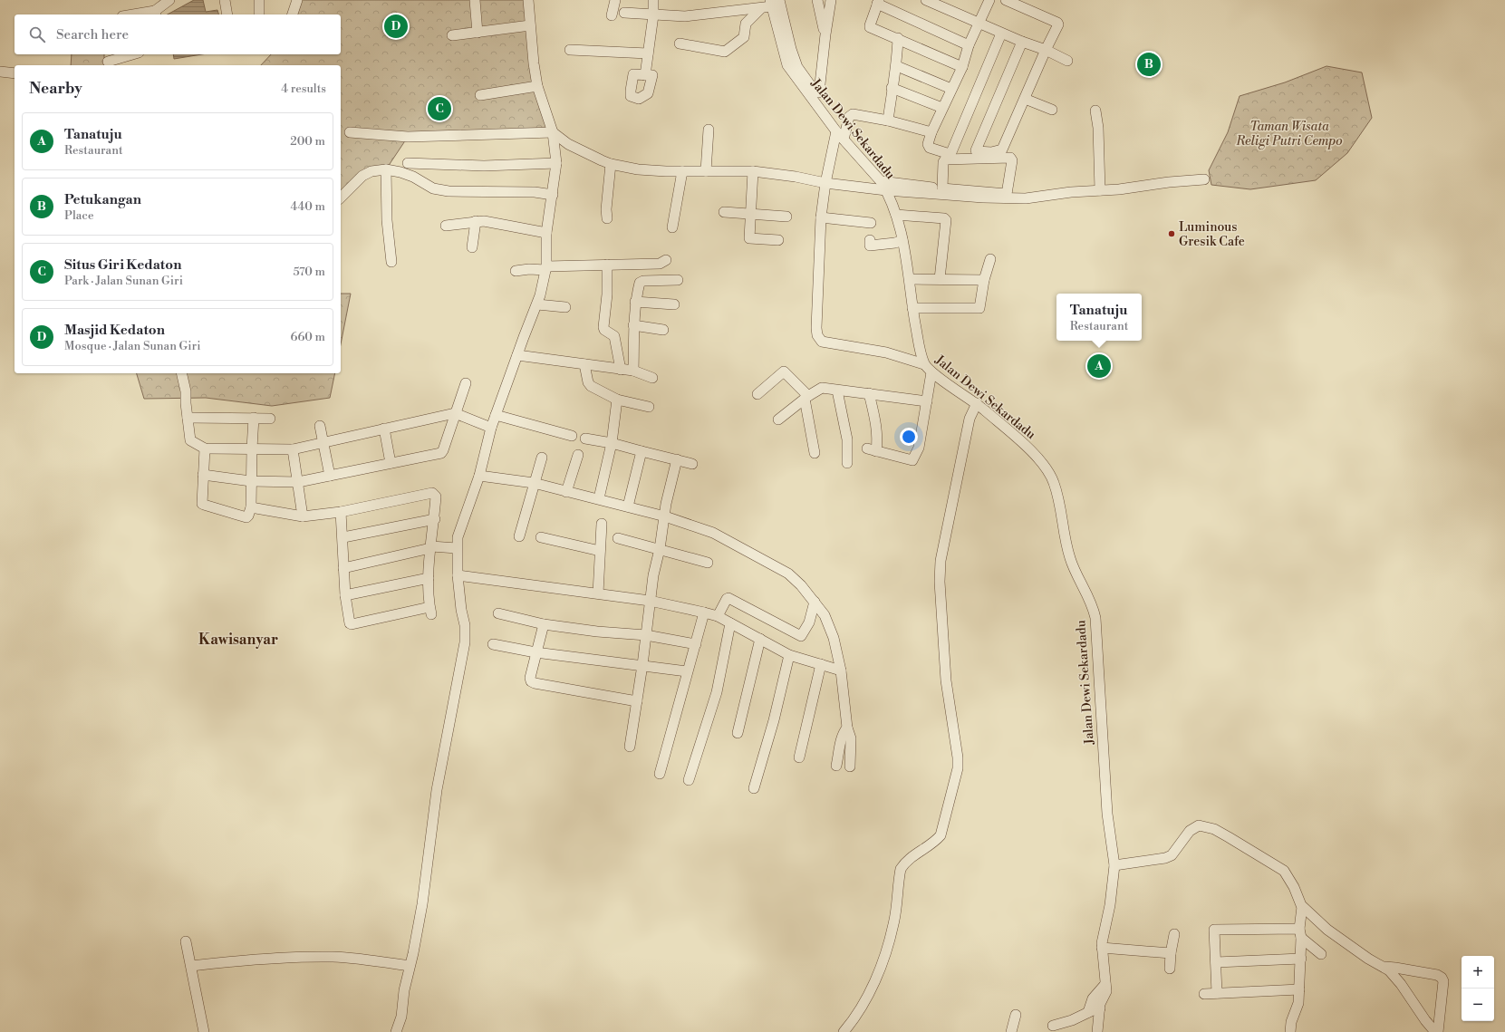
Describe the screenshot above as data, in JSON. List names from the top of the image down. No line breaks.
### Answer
{"streets":{"street":["Jalan Dewi Sekardadu"]},"districts":["Kawisanyar"],"parks":["Taman Wisata Religi Putri Cempo"],"places":["Luminous Gresik Cafe"],"page":{"pins":["D","B","C","A"],"search":"Search here","heading":["Nearby","4 results"],"list":[{"mark":"A","name":"Tanatuju","note":"Restaurant","value":"200 m"},{"mark":"B","name":"Petukangan","note":"Place","value":"440 m"},{"mark":"C","name":"Situs Giri Kedaton","note":"Park · Jalan Sunan Giri","value":"570 m"},{"mark":"D","name":"Masjid Kedaton","note":"Mosque · Jalan Sunan Giri","value":"660 m"}],"popup":["Tanatuju","Restaurant"],"map_buttons":["+","−"]}}
